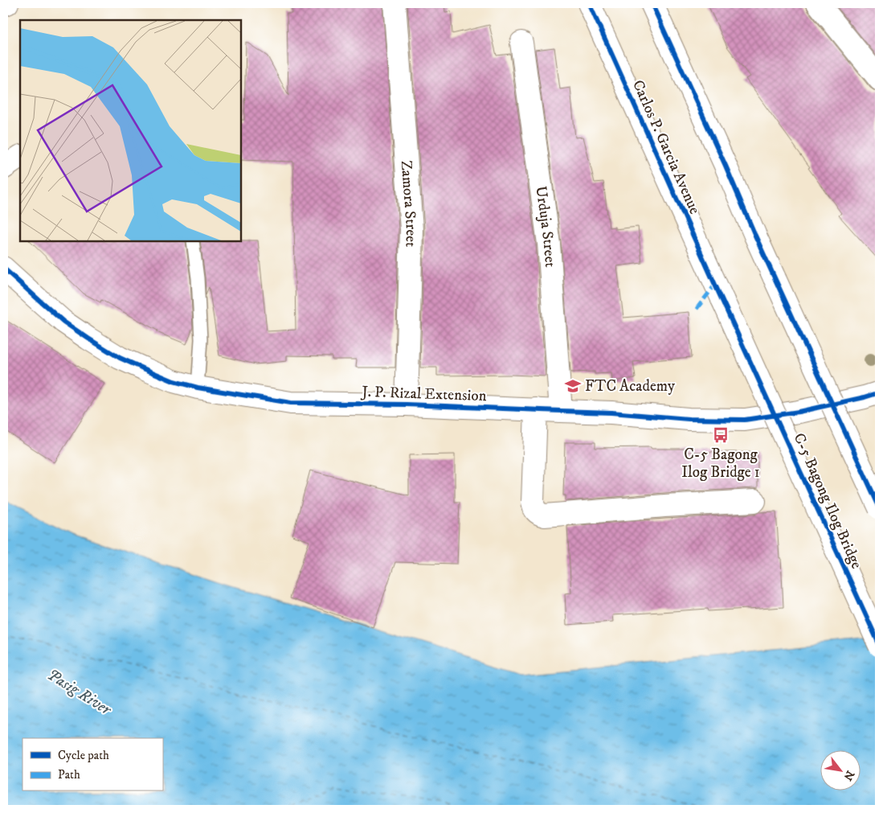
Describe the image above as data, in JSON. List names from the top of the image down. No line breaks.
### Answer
{"streets":{"main road":["Carlos P. Garcia Avenue","Zamora Street","Urduja Street","J. P. Rizal Extension","C-5 Bagong Ilog Bridge"]},"crossings":[["Carlos P. Garcia Avenue","C-5 Bagong Ilog Bridge"],["Zamora Street","J. P. Rizal Extension"],["Urduja Street","J. P. Rizal Extension"]],"water":["Pasig River"],"places":{"school or university":["FTC Academy"],"bus stop":["C-5 Bagong Ilog Bridge 1"]},"legend":["Cycle path","Path"],"north":"bottom right"}
